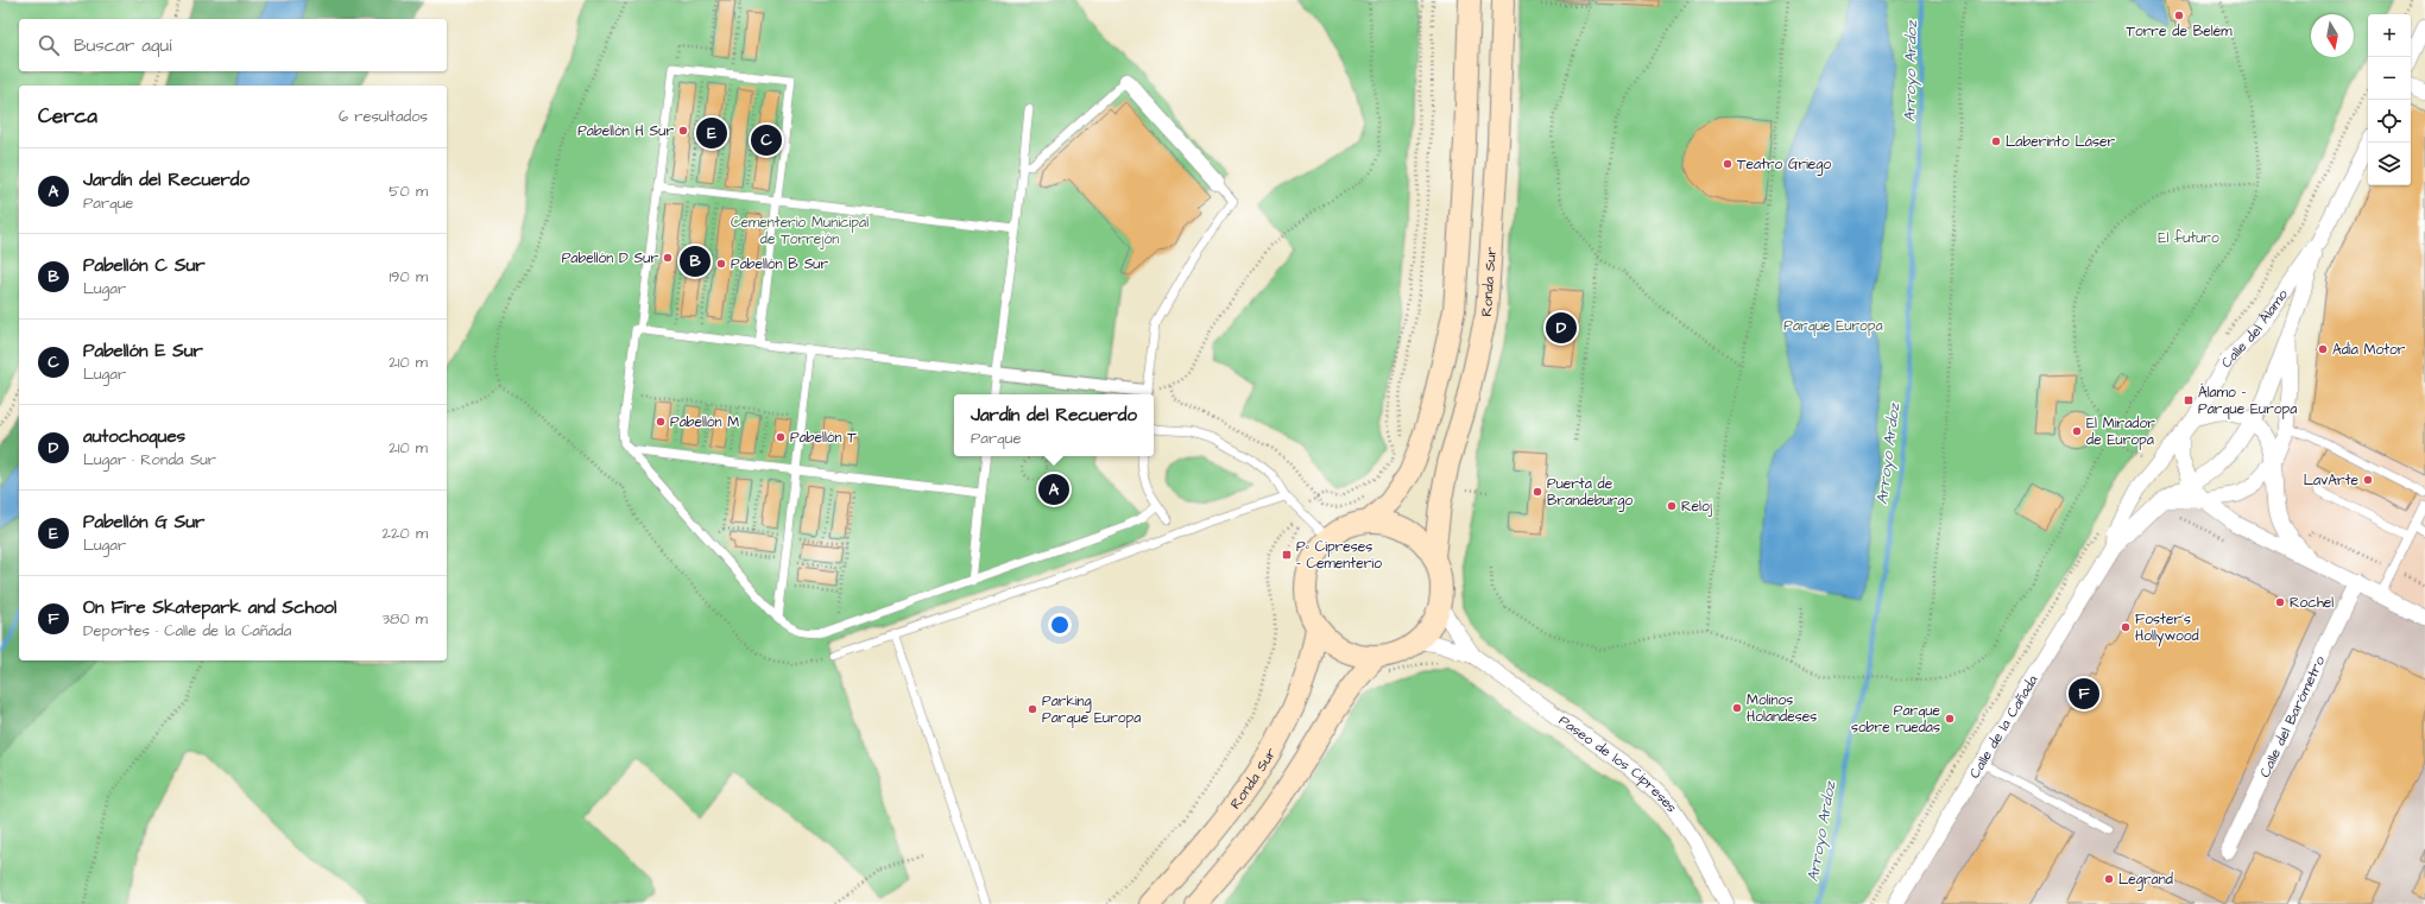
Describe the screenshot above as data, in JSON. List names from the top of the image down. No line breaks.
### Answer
{"streets":{"main road":["Ronda Sur"],"street":["Calle del Álamo","Calle del Barómetro","Calle de la Cañada","Paseo de los Cipreses"]},"crossings":[["Ronda Sur","Paseo de los Cipreses"],["Calle del Álamo","Calle de la Cañada"]],"water":["Arroyo Ardoz"],"parks":["Cementerio Municipal de Torrejón","El futuro","Parque Europa"],"places":{"other":["Torre de Belém","Pabellón H Sur","Laberinto Láser","Teatro Griego","Pabellón D Sur","Pabellón B Sur","Adia Motor","Pabellón M","El Mirador de Europa","Pabellón T","LavArte","Puerta de Brandeburgo","Reloj","Rochel","Foster's Hollywood","Molinos Holandeses","Parking Parque Europa","Parque sobre ruedas","Legrand"],"transit":["Álamo - Parque Europa","Pº Cipreses - Cementerio"]},"north":"bottom","page":{"map_buttons":["+","−"],"search":"Buscar aquí","heading":["Cerca","6 resultados"],"pins":["E","C","B","D","A","F"],"list":[{"mark":"A","name":"Jardín del Recuerdo","note":"Parque","value":"50 m"},{"mark":"B","name":"Pabellón C Sur","note":"Lugar","value":"190 m"},{"mark":"C","name":"Pabellón E Sur","note":"Lugar","value":"210 m"},{"mark":"D","name":"autochoques","note":"Lugar · Ronda Sur","value":"210 m"},{"mark":"E","name":"Pabellón G Sur","note":"Lugar","value":"220 m"},{"mark":"F","name":"On Fire Skatepark and School","note":"Deportes · Calle de la Cañada","value":"380 m"}],"popup":["Jardín del Recuerdo","Parque"]}}
